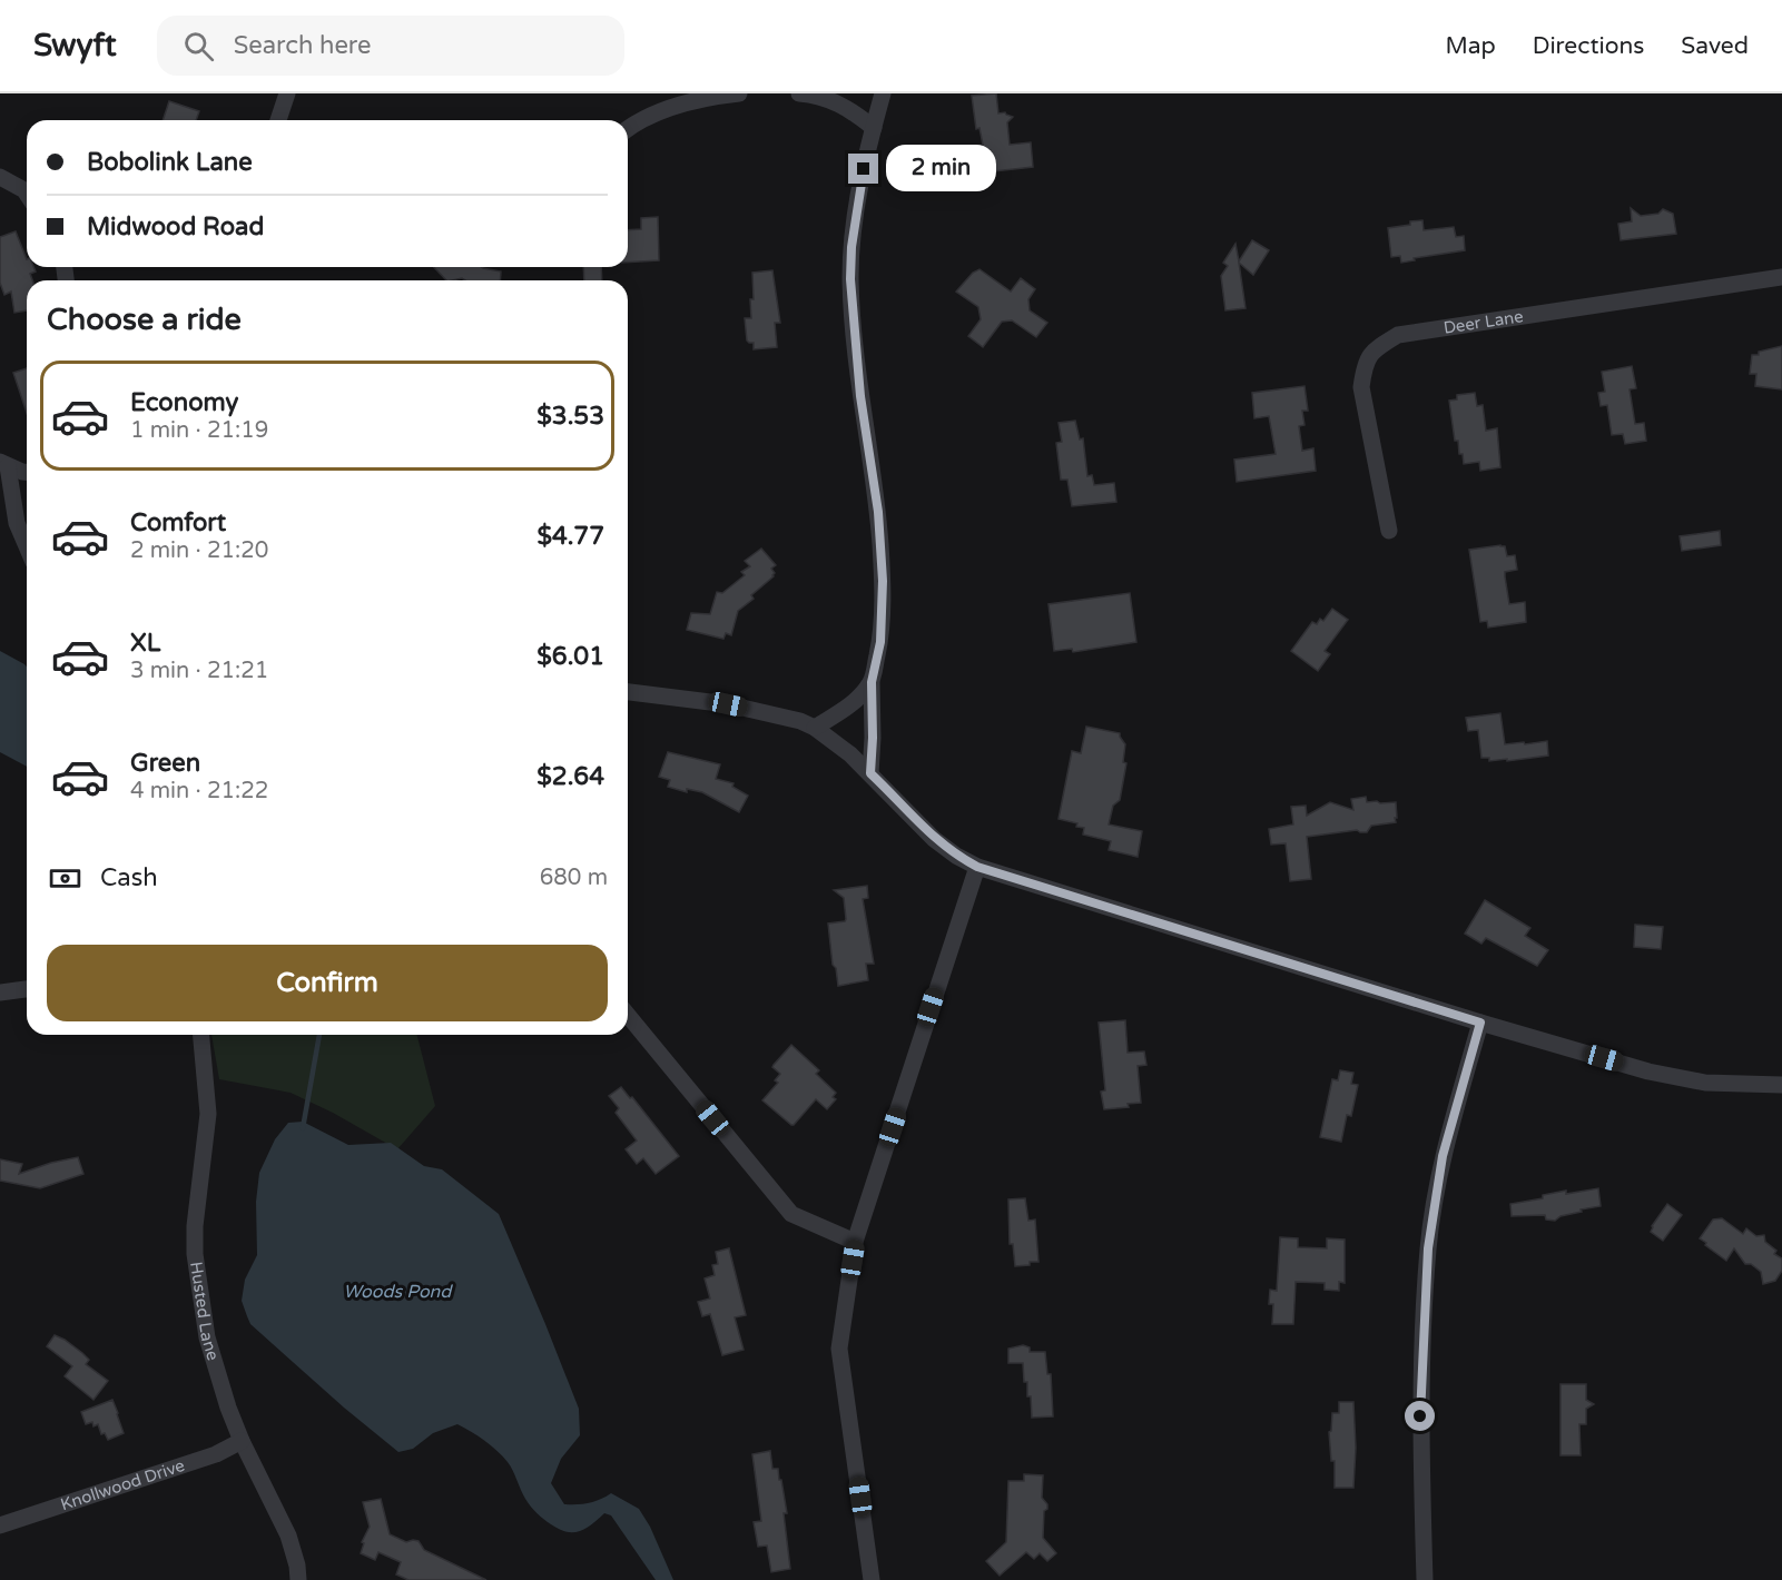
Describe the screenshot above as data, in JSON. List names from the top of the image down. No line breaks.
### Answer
{"streets":{"street":["Deer Lane","Husted Lane","Knollwood Drive"]},"crossings":[["Husted Lane","Knollwood Drive"]],"water":["Woods Pond"],"page":{"header":"Swyft","search":"Search here","nav":["Map","Directions","Saved"],"banner":["Bobolink Lane","Midwood Road"],"bubble":"2 min","heading":"Choose a ride","list":[{"name":"Economy","note":"1 min · 21:19","value":"$3.53"},{"name":"Comfort","note":"2 min · 21:20","value":"$4.77"},{"name":"XL","note":"3 min · 21:21","value":"$6.01"},{"name":"Green","note":"4 min · 21:22","value":"$2.64"}],"pay":["Cash","680 m"],"buttons":"Confirm"}}
